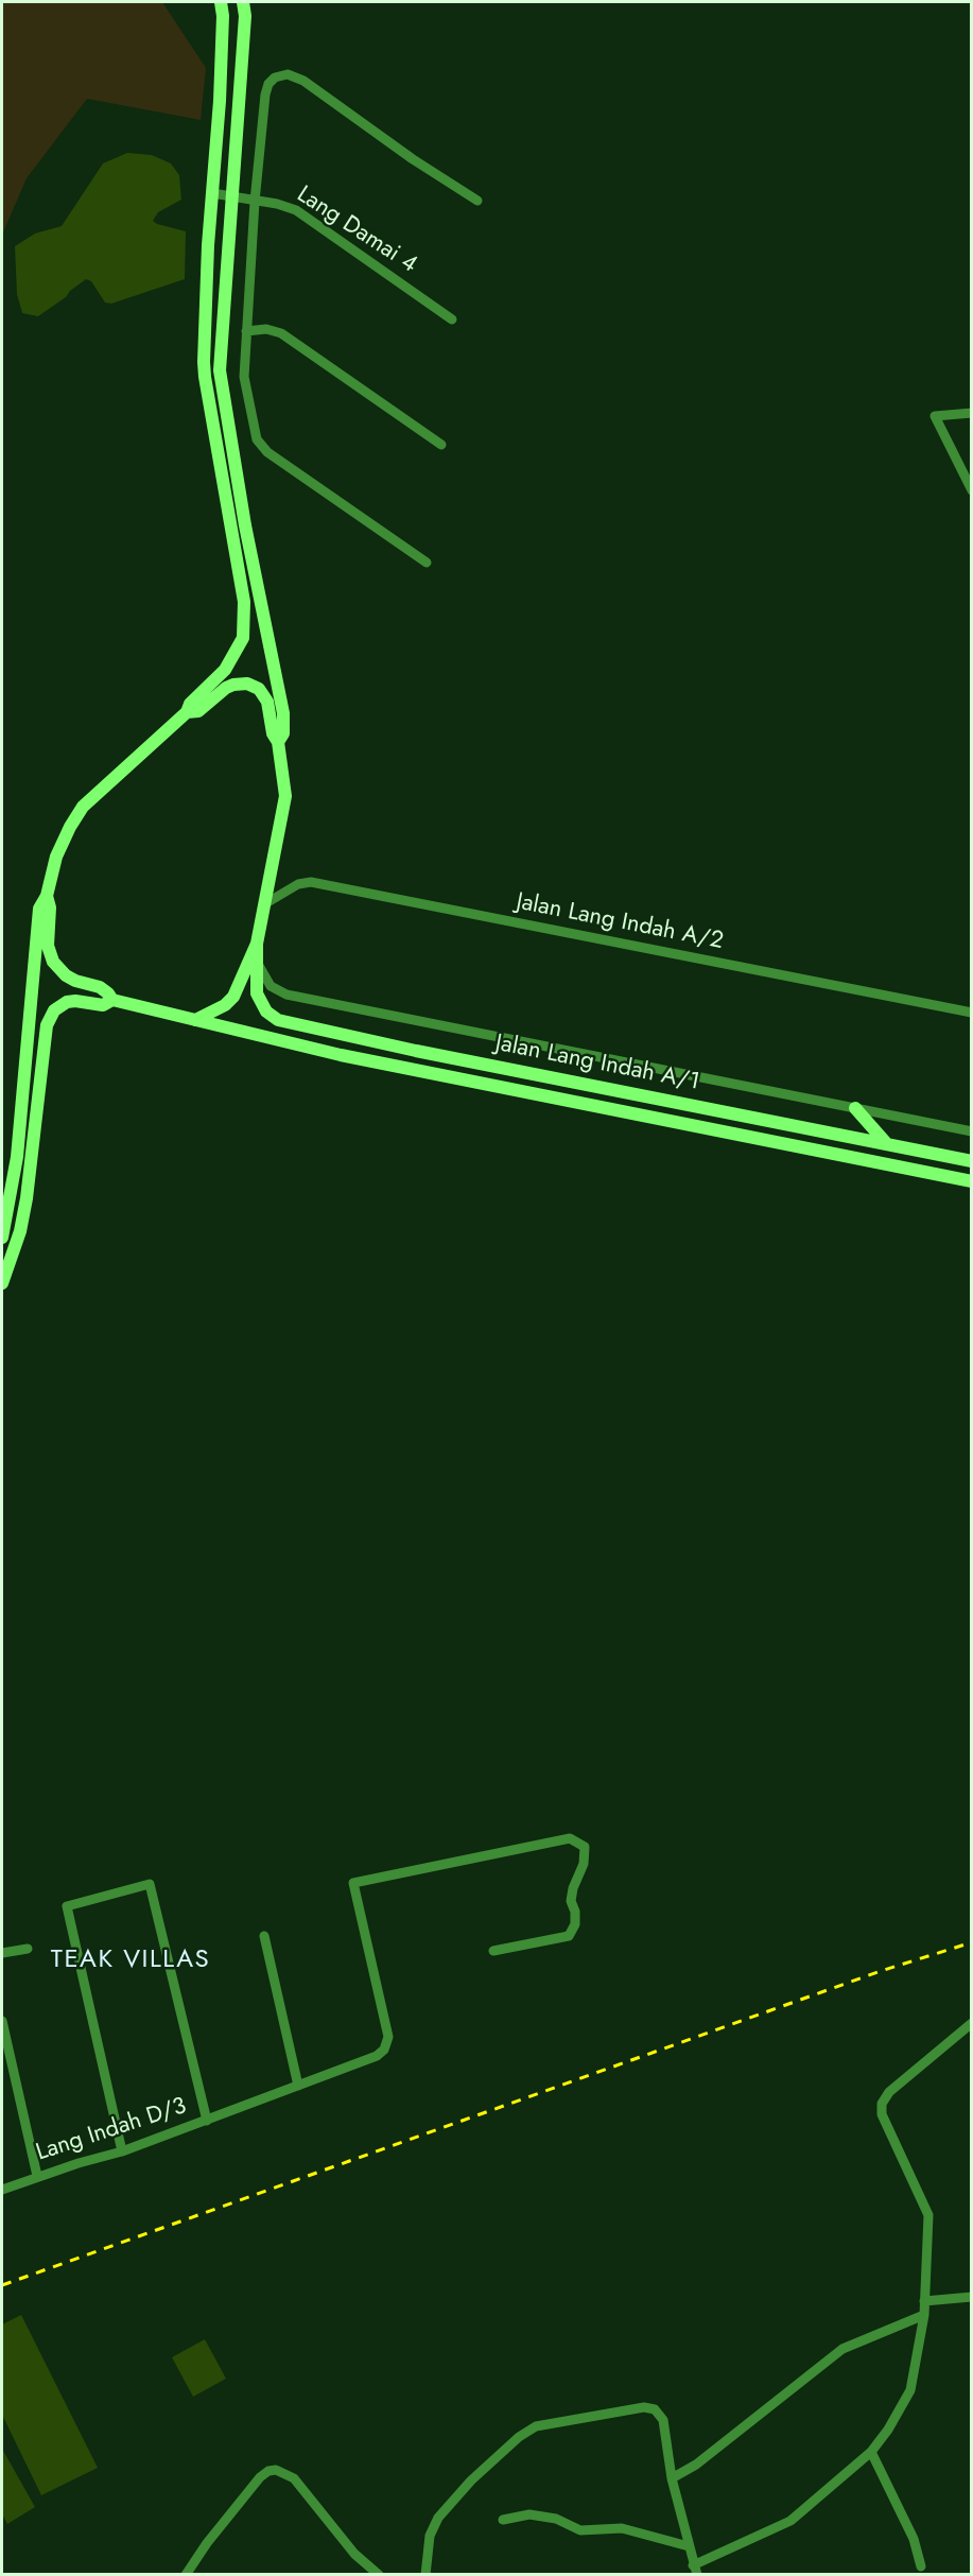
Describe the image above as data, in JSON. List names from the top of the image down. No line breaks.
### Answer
{"streets":{"street":["Lang Damai 4","Jalan Lang Indah A/2","Jalan Lang Indah A/1","Lang Indah D/3"]},"districts":["TEAK VILLAS"]}
